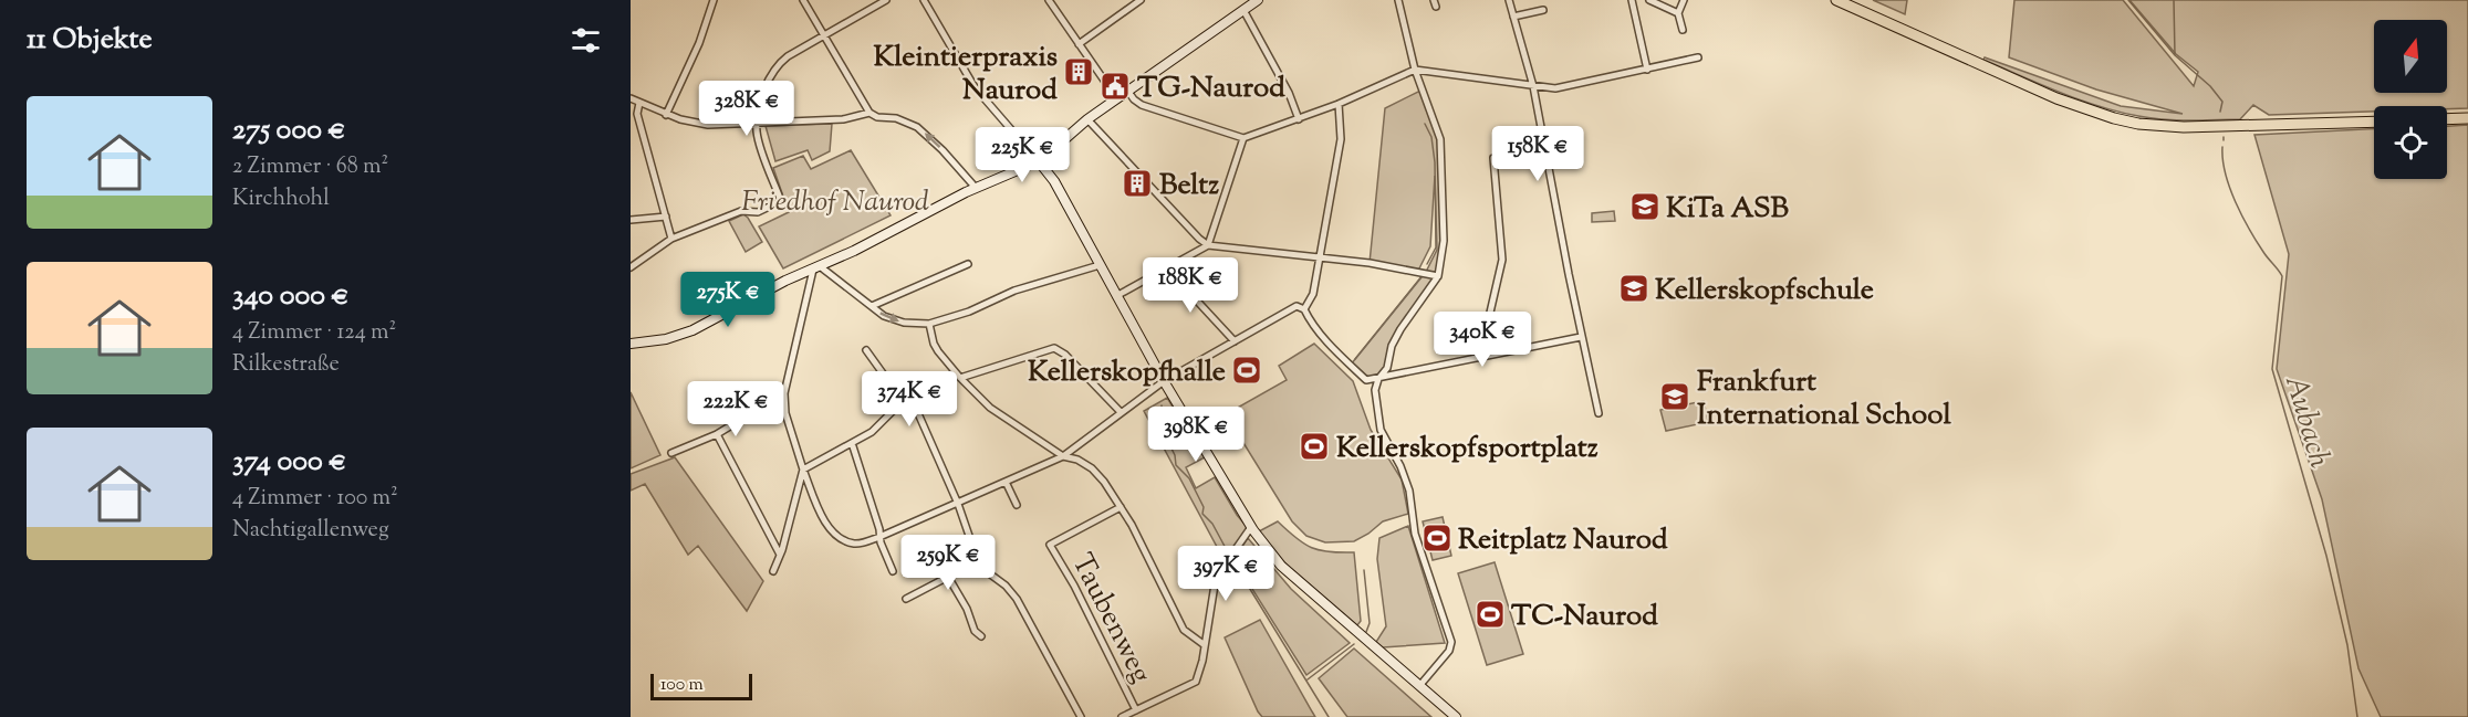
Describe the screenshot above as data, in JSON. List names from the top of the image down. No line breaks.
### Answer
{"streets":{"street":["Taubenweg"]},"water":["Aubach"],"parks":["Friedhof Naurod"],"places":{"building":["Kleintierpraxis Naurod","Beltz"],"public building":["TG-Naurod"],"school or university":["KiTa ASB","Kellerskopfschule","Frankfurt International School"],"sports":["Kellerskopfhalle","Kellerskopfsportplatz","Reitplatz Naurod","TC-Naurod"]},"scale_bar":"100 m","north":"top","page":{"heading":"11 Objekte","list":[{"name":"275 000 €","note":"2 Zimmer · 68 m² · Kirchhohl"},{"name":"340 000 €","note":"4 Zimmer · 124 m² · Rilkestraße"},{"name":"374 000 €","note":"4 Zimmer · 100 m² · Nachtigallenweg"}],"price":["328K €","158K €","225K €","188K €","275K €","340K €","374K €","222K €","398K €","259K €","397K €"],"scale":"100 m"}}
